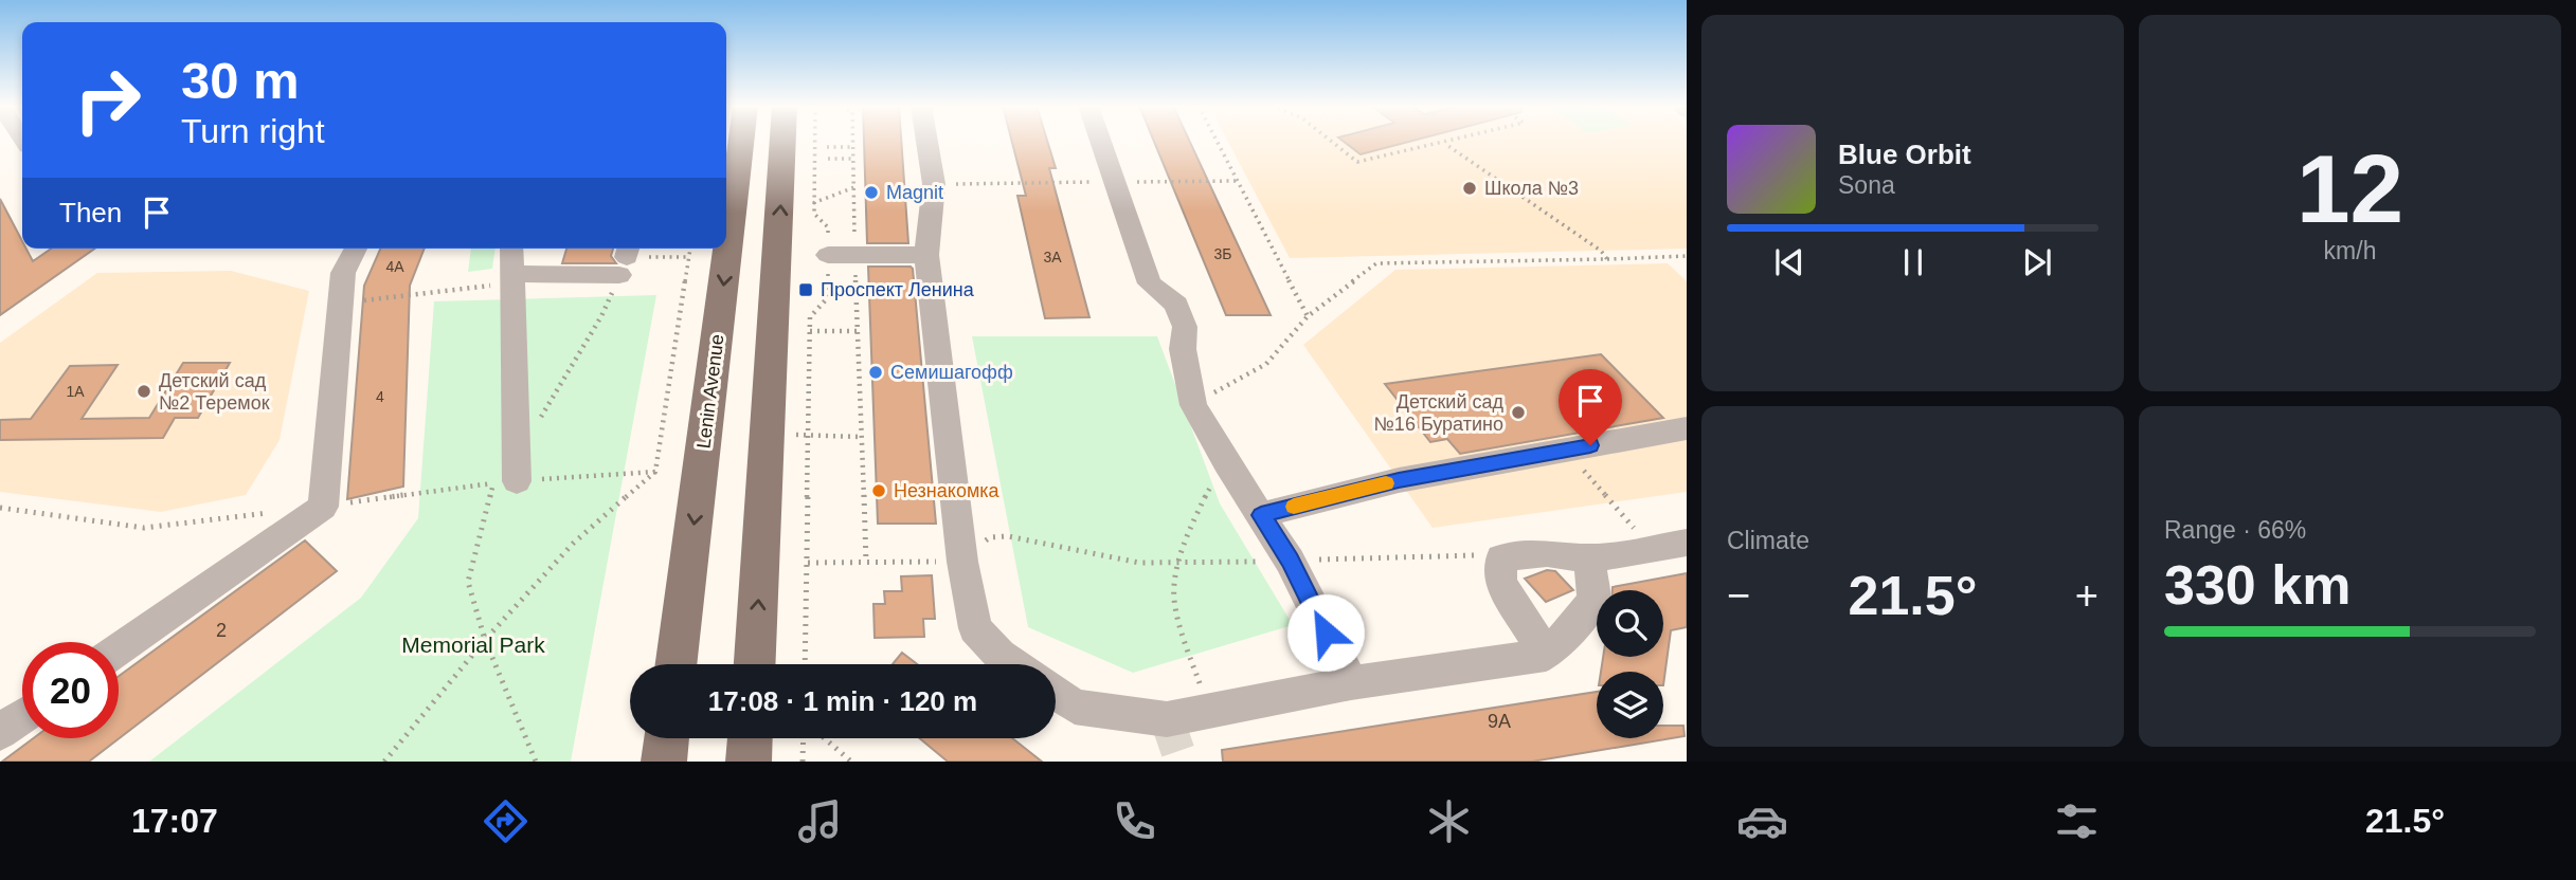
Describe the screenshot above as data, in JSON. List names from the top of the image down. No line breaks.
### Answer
{"streets":{"main road":["Lenin Avenue"]},"parks":["Memorial Park"],"places":{"other":["Школа №3","Magnit","Семишагофф","Детский сад №2 Теремок","Детский сад №16 Буратино","Незнакомка"],"transit":["Проспект Ленина"]},"house_numbers":["3Б","3А","4А","1А","4","2","9А"],"page":{"tile":[["12","km/h"],"Climate",["Range · 66%","330 km"]],"turn":["30 m","Turn right"],"song":["Blue Orbit","Sona"],"then":"Then","heat":["−","21.5°","+"],"limit":"20","trip":"17:08 · 1 min · 120 m","tabs":["17:07","21.5°"]}}
